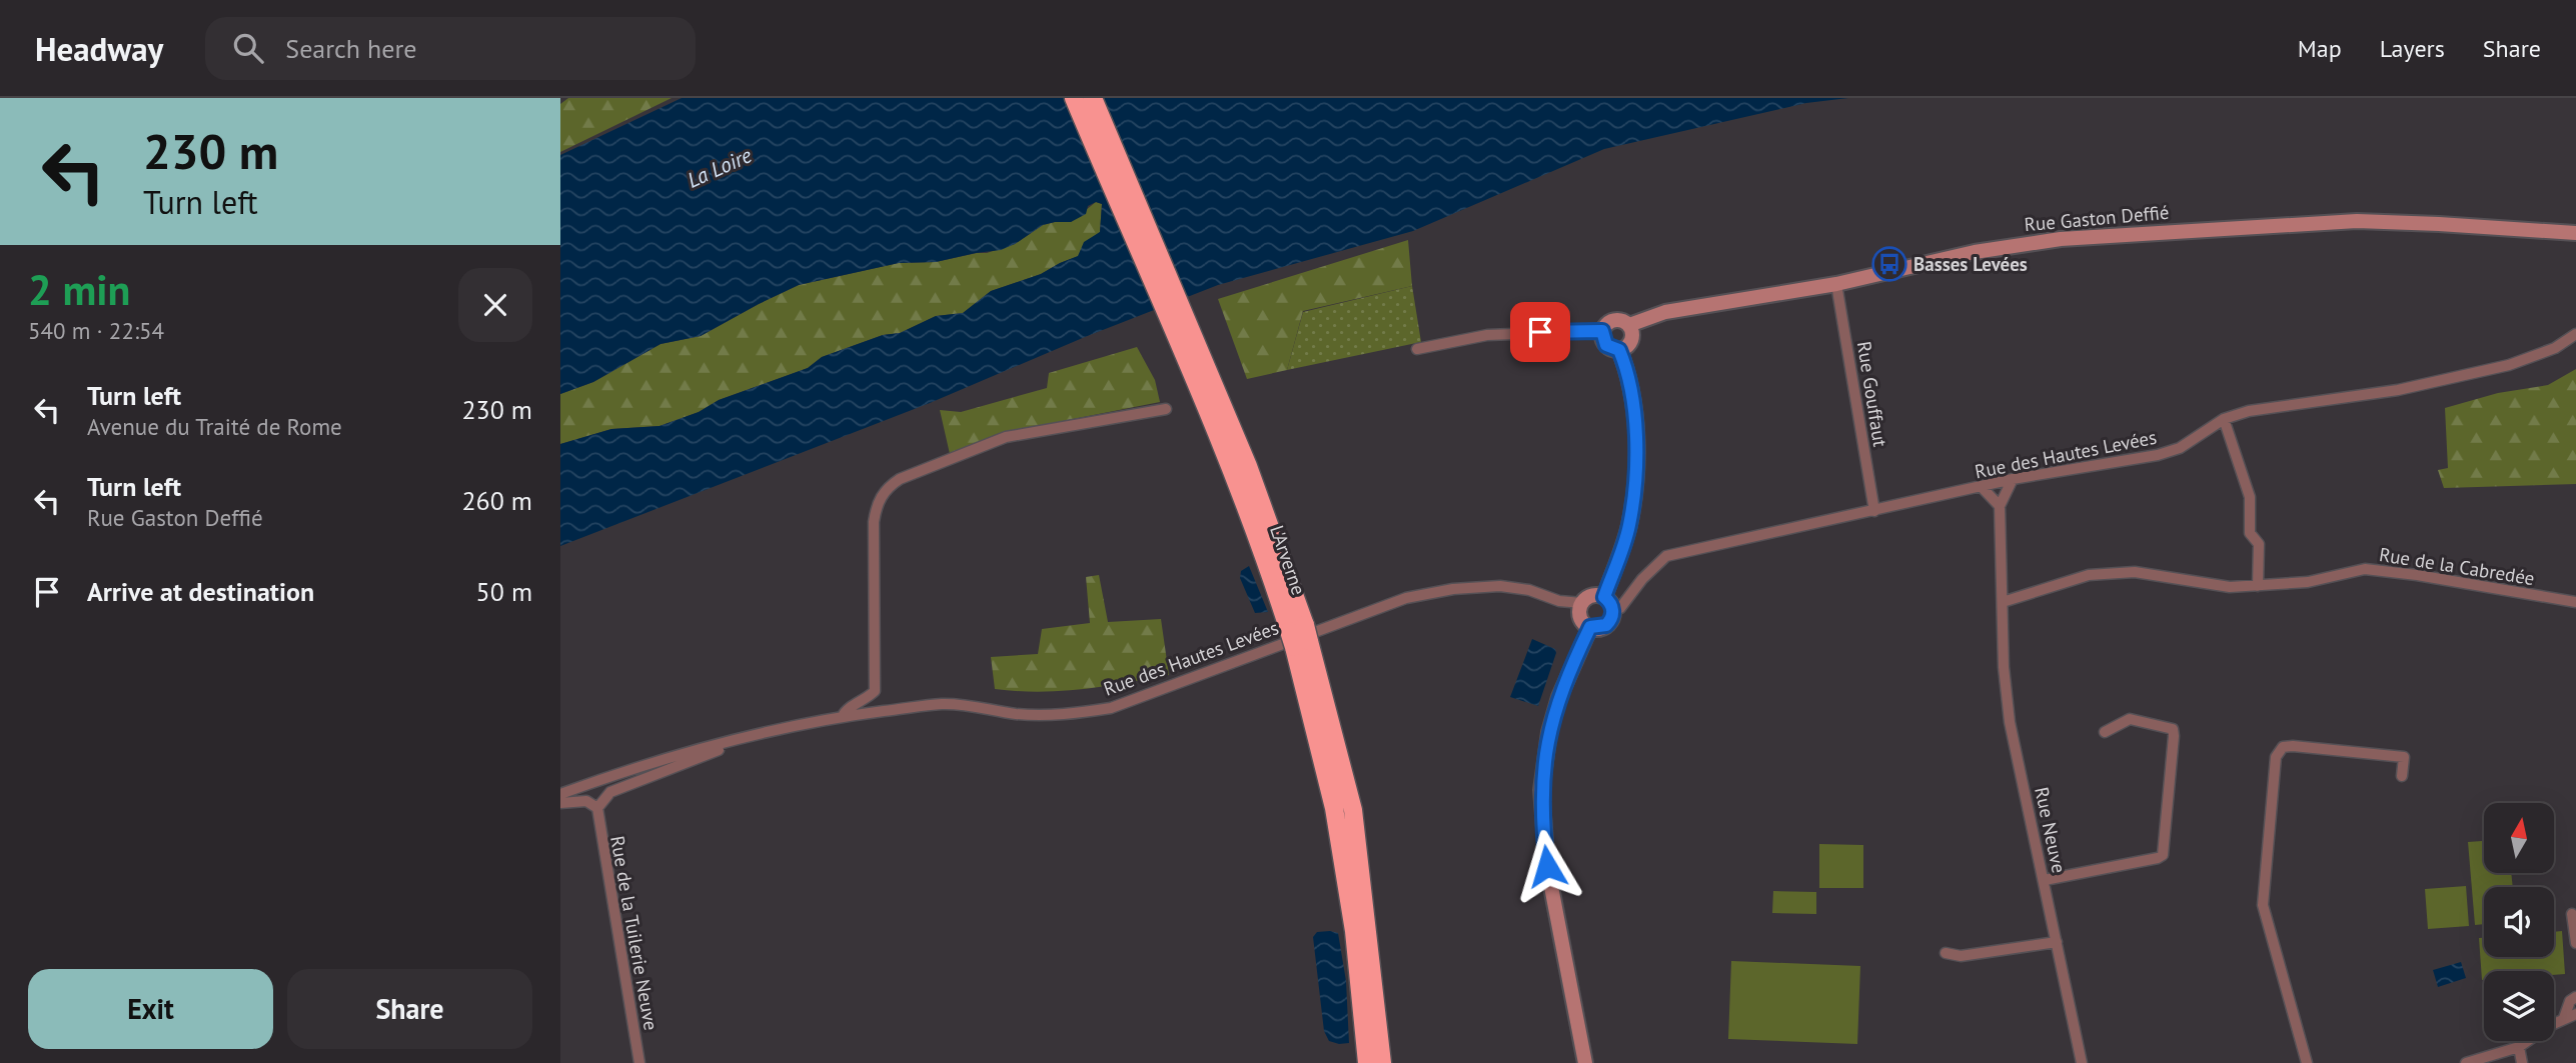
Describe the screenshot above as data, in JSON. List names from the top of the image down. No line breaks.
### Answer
{"streets":{"highway":["L'Arverne"],"main road":["Rue Gaston Deffié"],"street":["Rue Gouffaut","Rue des Hautes Levées","Rue de la Cabredée","Rue Neuve","Rue de la Tuilerie Neuve"]},"crossings":[["Rue Gaston Deffié","Rue Gouffaut"],["Rue Gouffaut","Rue des Hautes Levées"],["Rue de la Cabredée","Rue Neuve"]],"water":["La Loire"],"places":{"bus stop":["Basses Levées"]},"north":"top","page":{"header":"Headway","search":"Search here","nav":["Map","Layers","Share"],"turn":["230 m","Turn left"],"heading":["2 min","540 m · 22:54"],"list":[{"name":"Turn left","note":"Avenue du Traité de Rome","value":"230 m"},{"name":"Turn left","note":"Rue Gaston Deffié","value":"260 m"},{"name":"Arrive at destination","value":"50 m"}],"buttons":["Exit","Share"]}}
